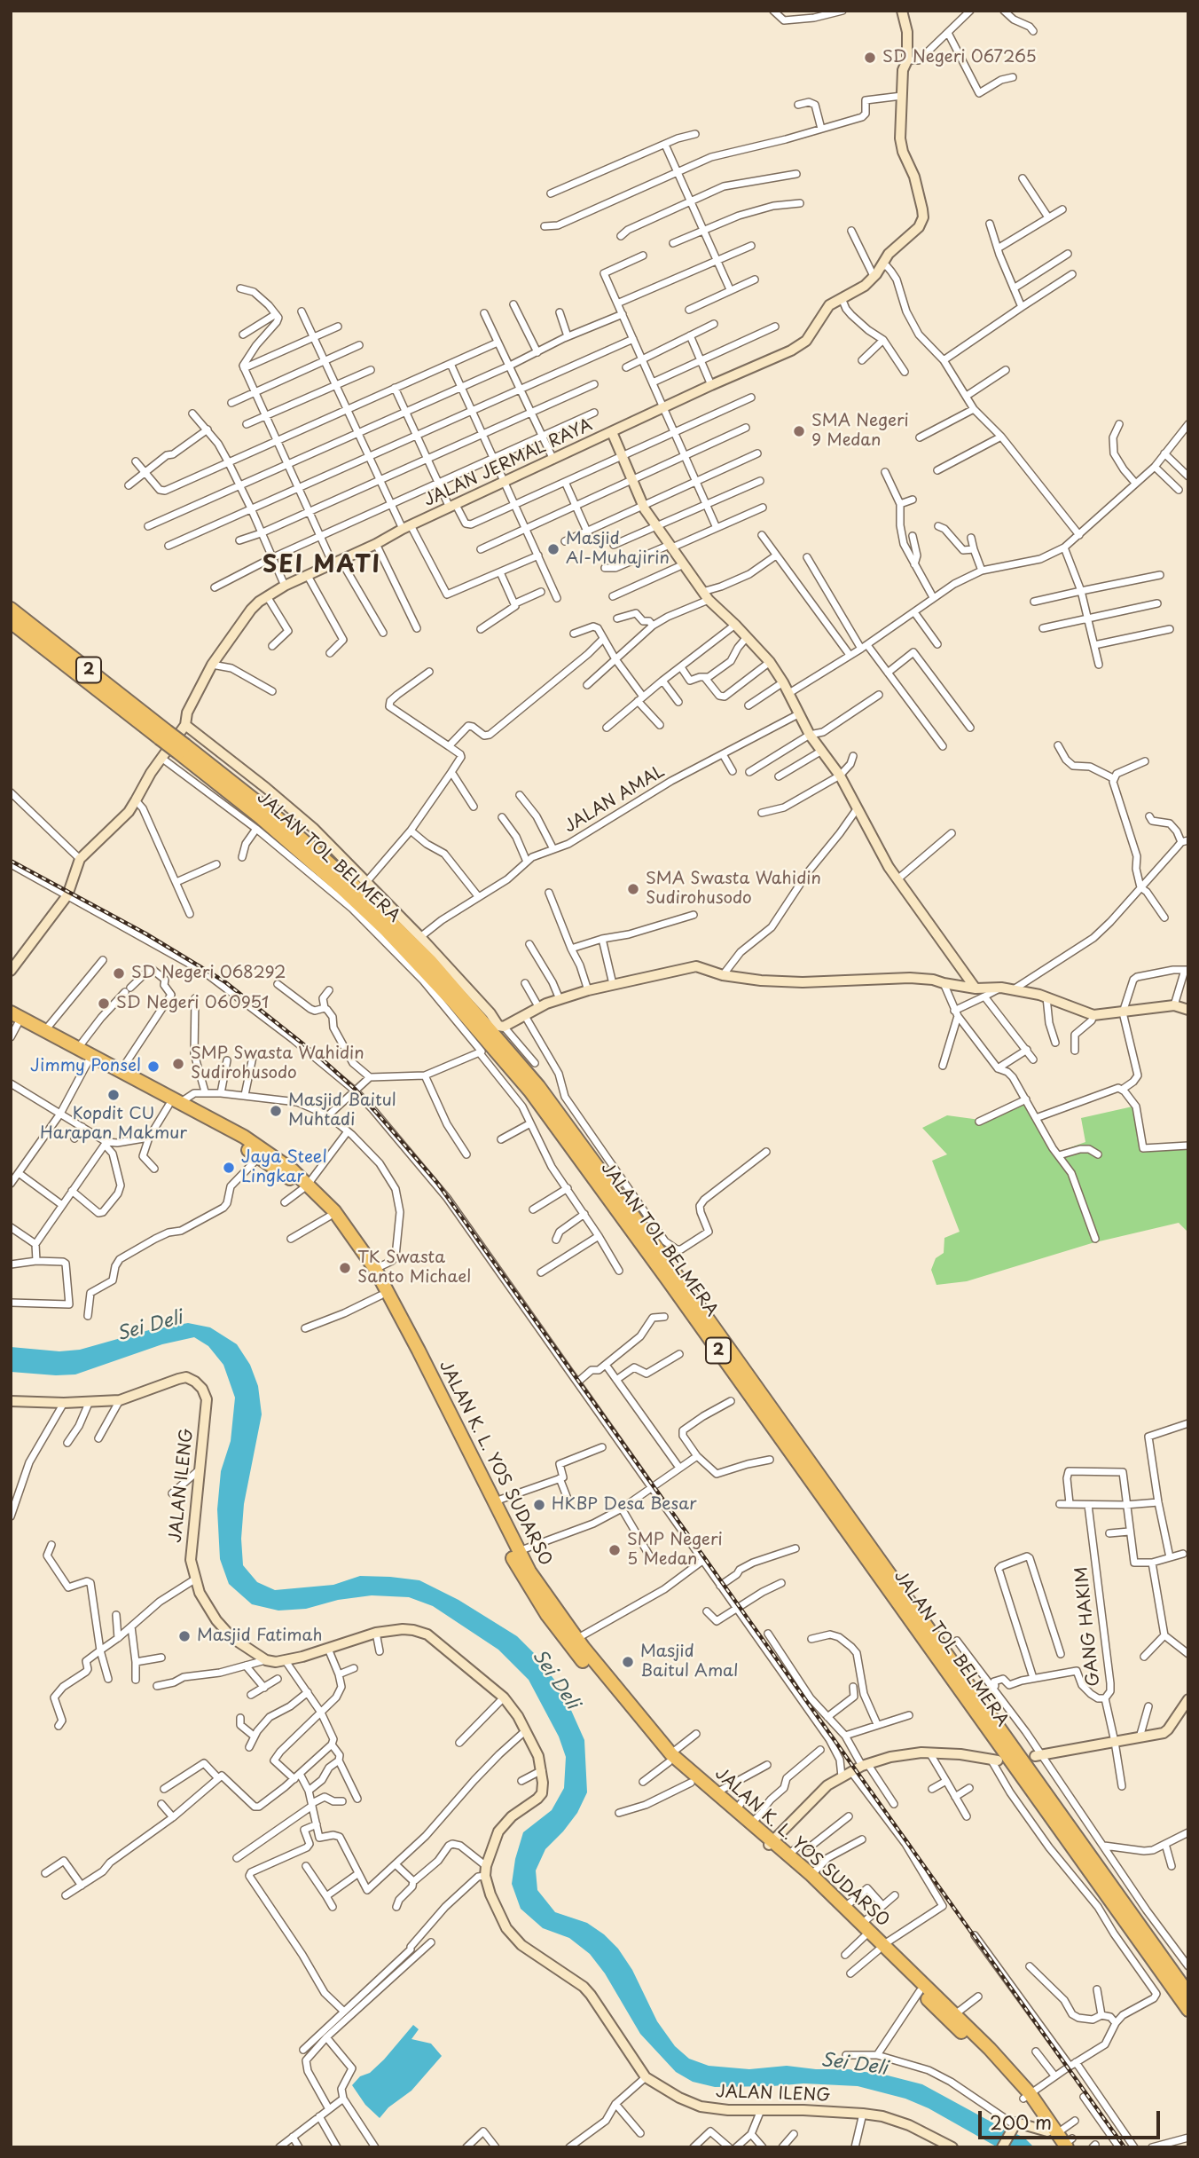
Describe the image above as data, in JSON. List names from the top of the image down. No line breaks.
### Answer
{"streets":{"highway":["2","JALAN TOL BELMERA","JALAN K. L. YOS SUDARSO"],"street":["JALAN JERMAL RAYA","JALAN AMAL","JALAN ILENG","GANG HAKIM"]},"districts":["SEI MATI"],"water":["Sei Deli"],"places":["SD Negeri 067265","SMA Negeri 9 Medan","Masjid Al-Muhajirin","SMA Swasta Wahidin Sudirohusodo","SD Negeri 068292","SD Negeri 060951","SMP Swasta Wahidin Sudirohusodo","Jimmy Ponsel","Kopdit CU Harapan Makmur","Masjid Baitul Muhtadi","Jaya Steel Lingkar","TK Swasta Santo Michael","HKBP Desa Besar","SMP Negeri 5 Medan","Masjid Fatimah","Masjid Baitul Amal"],"scale_bar":"200 m"}
